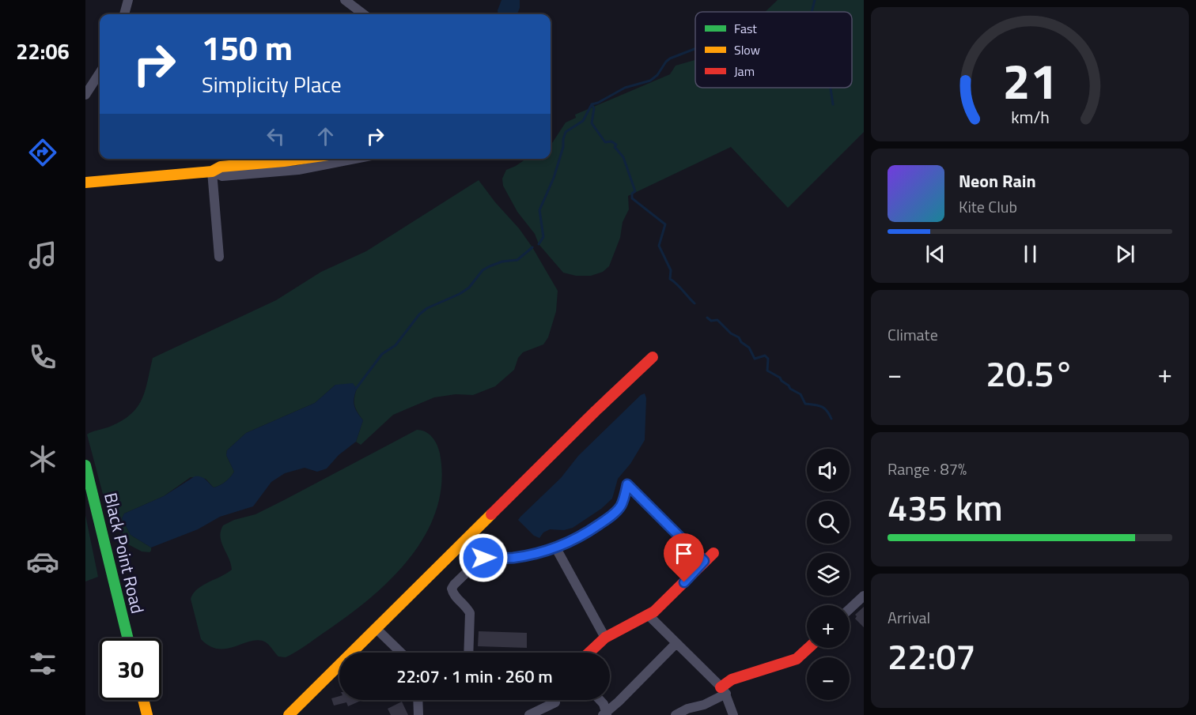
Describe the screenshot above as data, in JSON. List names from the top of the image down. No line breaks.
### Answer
{"streets":{"street":["Black Point Road"]},"legend":["Fast","Slow","Jam"],"page":{"tabs":"22:06","turn":["150 m","Simplicity Place"],"song":["Neon Rain","Kite Club"],"tile":["Climate",["Range · 87%","435 km"],["Arrival","22:07"]],"heat":["−","20.5°","+"],"map_buttons":["+","−"],"limit":"30","trip":"22:07 · 1 min · 260 m","gauge":["21","km/h"]}}
